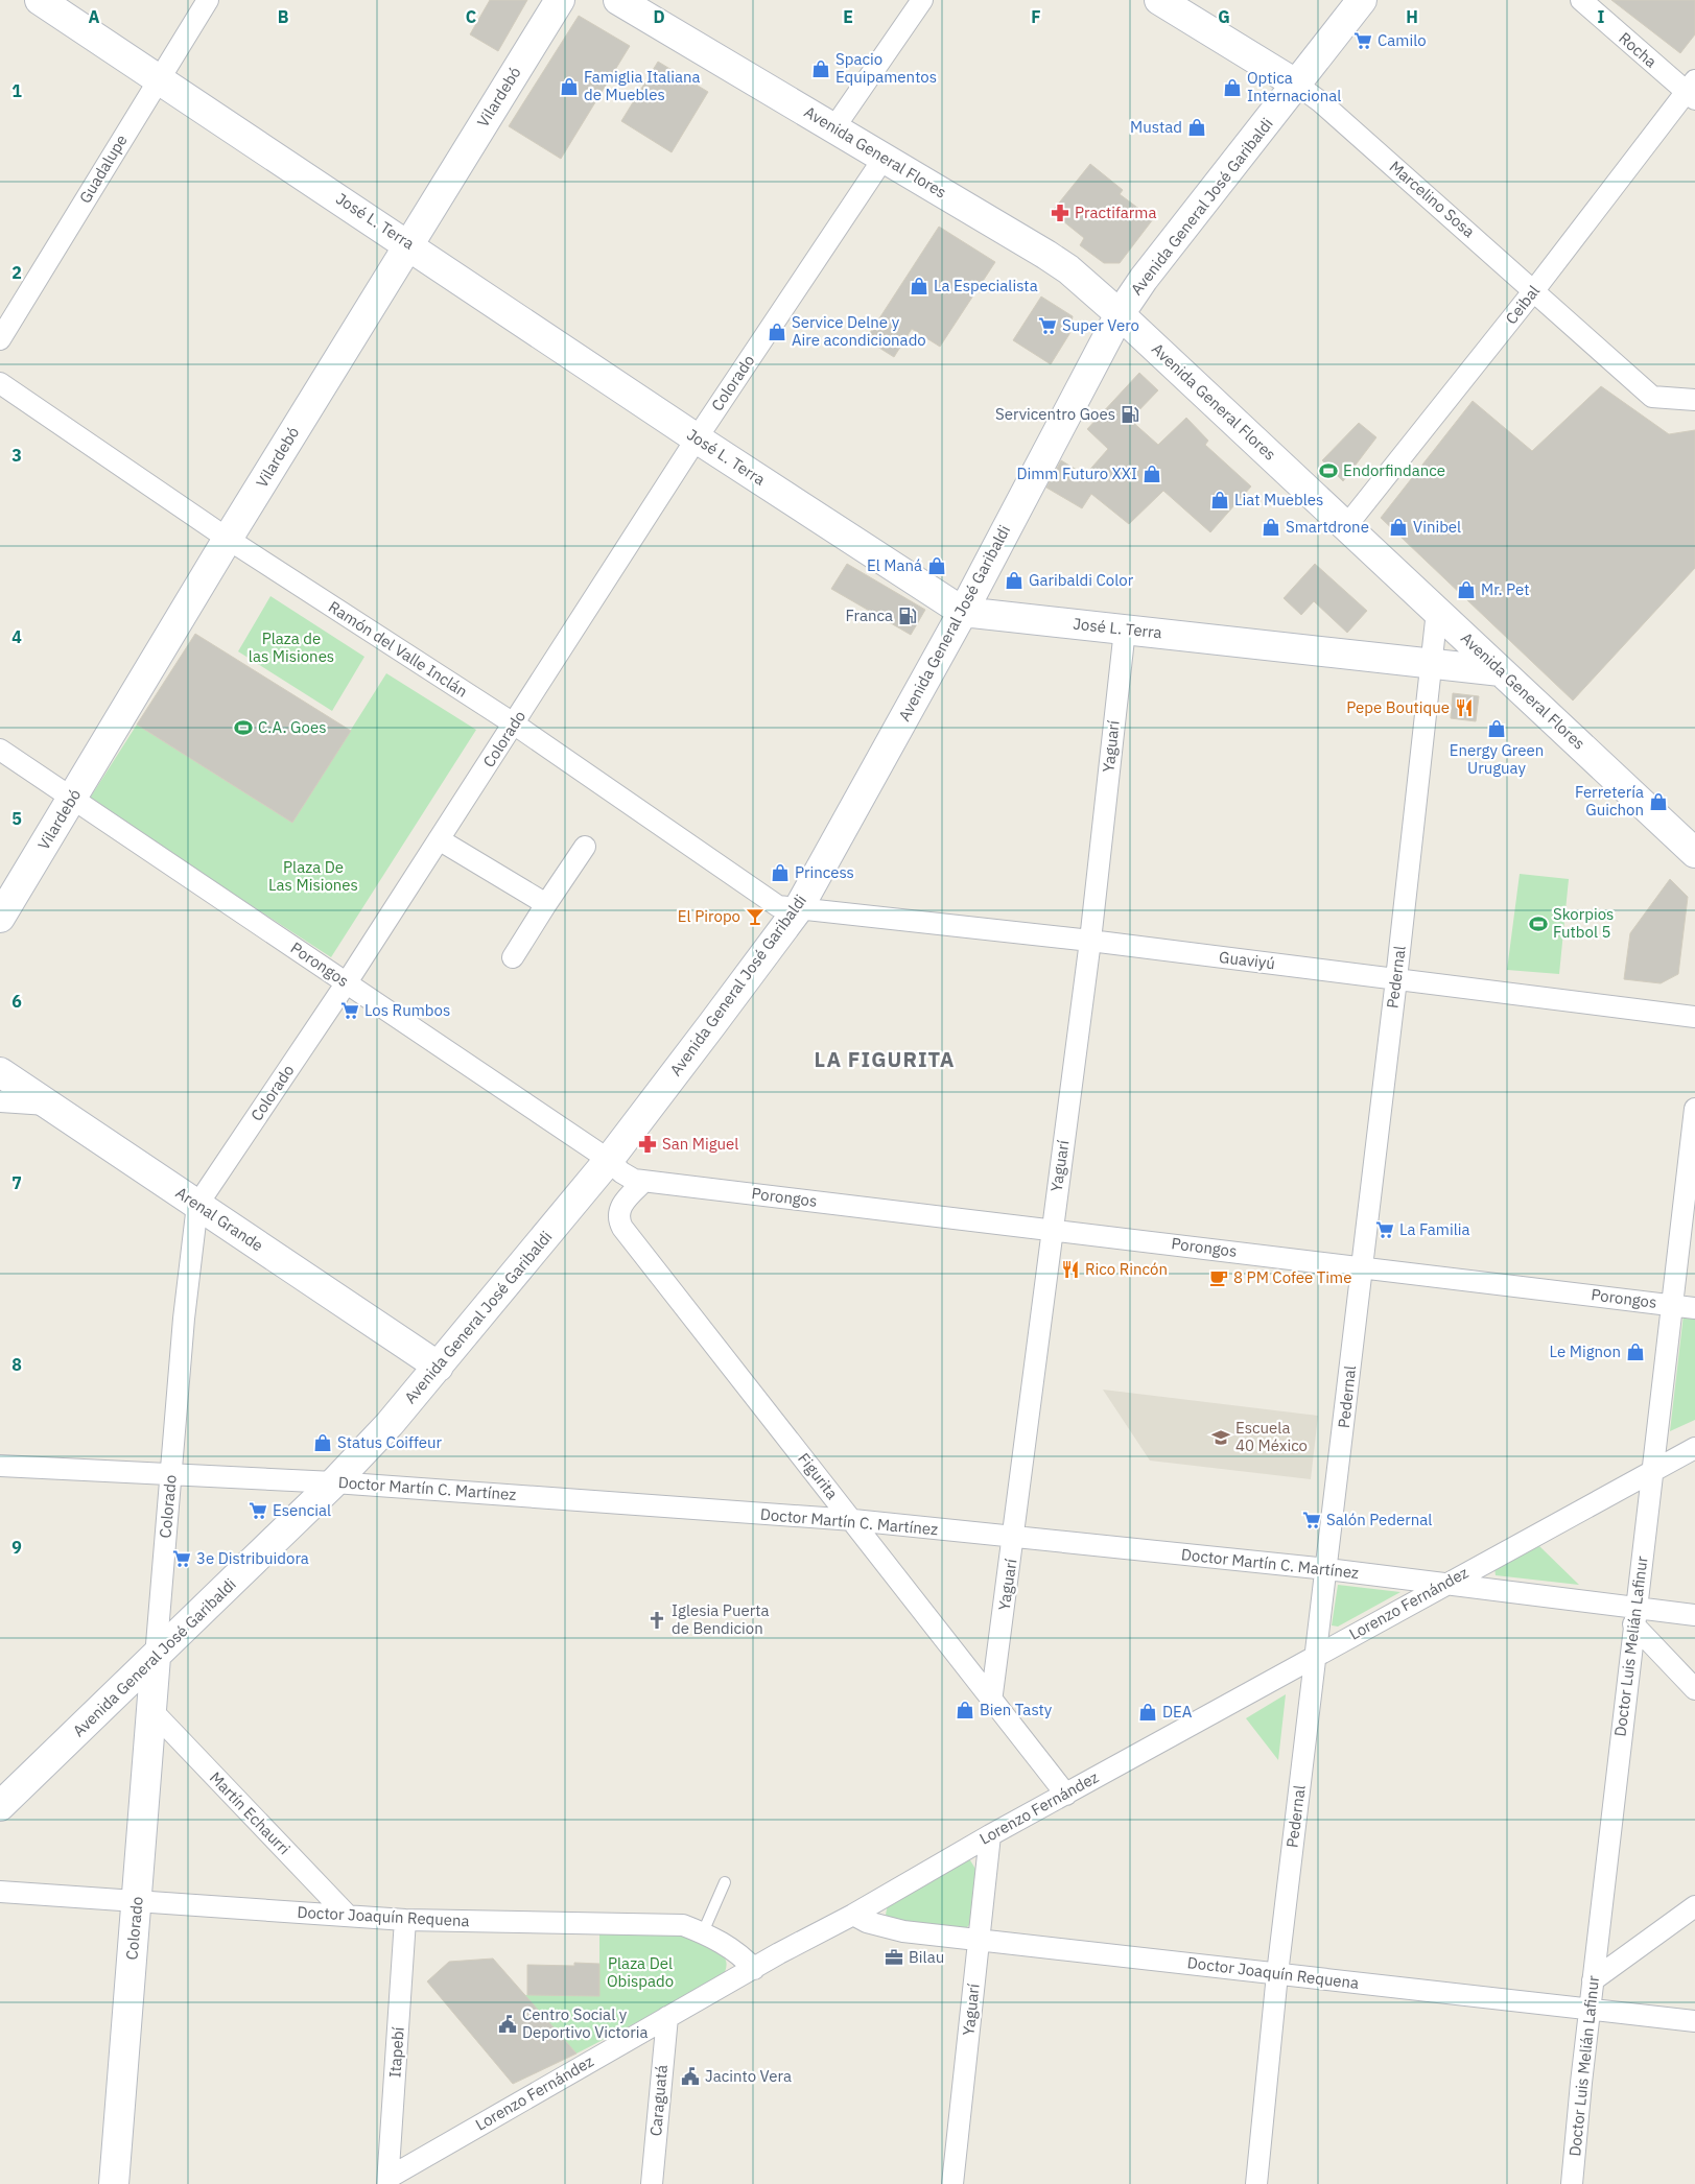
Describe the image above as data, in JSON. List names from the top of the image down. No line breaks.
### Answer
{"streets":{"street":["Rocha","Vilardebó","Avenida General Flores","Guadalupe","Marcelino Sosa","Avenida General José Garibaldi","José L. Terra","Ceibal","Colorado","Ramón del Valle Inclán","Yaguarí","Guaviyú","Porongos","Pedernal","Arenal Grande","Figurita","Doctor Martín C. Martínez","Lorenzo Fernández","Doctor Luis Melián Lafinur","Martín Echaurri","Doctor Joaquín Requena","Itapebí","Caraguatá"]},"crossings":[["Rocha","Ceibal"],["Vilardebó","José L. Terra"],["Vilardebó","Ramón del Valle Inclán"],["Vilardebó","Porongos"],["Avenida General Flores","Avenida General José Garibaldi"],["Avenida General Flores","José L. Terra"],["Avenida General Flores","Ceibal"],["Avenida General Flores","Colorado"],["Avenida General Flores","Pedernal"],["Guadalupe","José L. Terra"],["Marcelino Sosa","Avenida General José Garibaldi"],["Marcelino Sosa","Ceibal"],["Avenida General José Garibaldi","José L. Terra"],["Avenida General José Garibaldi","Colorado"],["Avenida General José Garibaldi","Ramón del Valle Inclán"],["Avenida General José Garibaldi","Guaviyú"],["Avenida General José Garibaldi","Porongos"],["Avenida General José Garibaldi","Arenal Grande"],["Avenida General José Garibaldi","Doctor Martín C. Martínez"],["José L. Terra","Colorado"],["José L. Terra","Yaguarí"],["José L. Terra","Pedernal"],["Colorado","Ramón del Valle Inclán"],["Colorado","Porongos"],["Colorado","Arenal Grande"],["Colorado","Doctor Martín C. Martínez"],["Colorado","Martín Echaurri"],["Colorado","Doctor Joaquín Requena"],["Ramón del Valle Inclán","Guaviyú"],["Yaguarí","Guaviyú"],["Yaguarí","Porongos"],["Yaguarí","Figurita"],["Yaguarí","Doctor Martín C. Martínez"],["Yaguarí","Lorenzo Fernández"],["Yaguarí","Doctor Joaquín Requena"],["Guaviyú","Pedernal"],["Porongos","Pedernal"],["Porongos","Figurita"],["Porongos","Doctor Luis Melián Lafinur"],["Pedernal","Doctor Martín C. Martínez"],["Pedernal","Lorenzo Fernández"],["Pedernal","Doctor Joaquín Requena"],["Figurita","Doctor Martín C. Martínez"],["Figurita","Lorenzo Fernández"],["Doctor Martín C. Martínez","Lorenzo Fernández"],["Doctor Martín C. Martínez","Doctor Luis Melián Lafinur"],["Lorenzo Fernández","Doctor Luis Melián Lafinur"],["Lorenzo Fernández","Doctor Joaquín Requena"],["Lorenzo Fernández","Itapebí"],["Lorenzo Fernández","Caraguatá"],["Doctor Luis Melián Lafinur","Doctor Joaquín Requena"],["Martín Echaurri","Doctor Joaquín Requena"],["Doctor Joaquín Requena","Itapebí"]],"districts":["LA FIGURITA"],"parks":["Plaza de las Misiones","Plaza De Las Misiones","Plaza Del Obispado"],"places":{"supermarket":["Camilo","Super Vero","Los Rumbos","La Familia","Esencial","Salón Pedernal","3e Distribuidora"],"shop":["Spacio Equipamentos","Famiglia Italiana de Muebles","Optica Internacional","Mustad","La Especialista","Service Delne y Aire acondicionado","Dimm Futuro XXI","Liat Muebles","Smartdrone","Vinibel","El Maná","Garibaldi Color","Mr. Pet","Energy Green Uruguay","Ferretería Guichon","Princess","Le Mignon","Status Coiffeur","Bien Tasty","DEA"],"pharmacy":["Practifarma","San Miguel"],"fuel station":["Servicentro Goes","Franca"],"sports":["Endorfindance","C.A. Goes","Skorpios Futbol 5"],"restaurant":["Pepe Boutique","Rico Rincón"],"bar":["El Piropo"],"cafe":["8 PM Cofee Time"],"school or university":["Escuela 40 México"],"church":["Iglesia Puerta de Bendicion"],"office":["Bilau"],"public building":["Centro Social y Deportivo Victoria","Jacinto Vera"]},"grid":{"columns":["A","B","C","D","E","F","G","H","I"],"rows":["1","2","3","4","5","6","7","8","9"]}}
